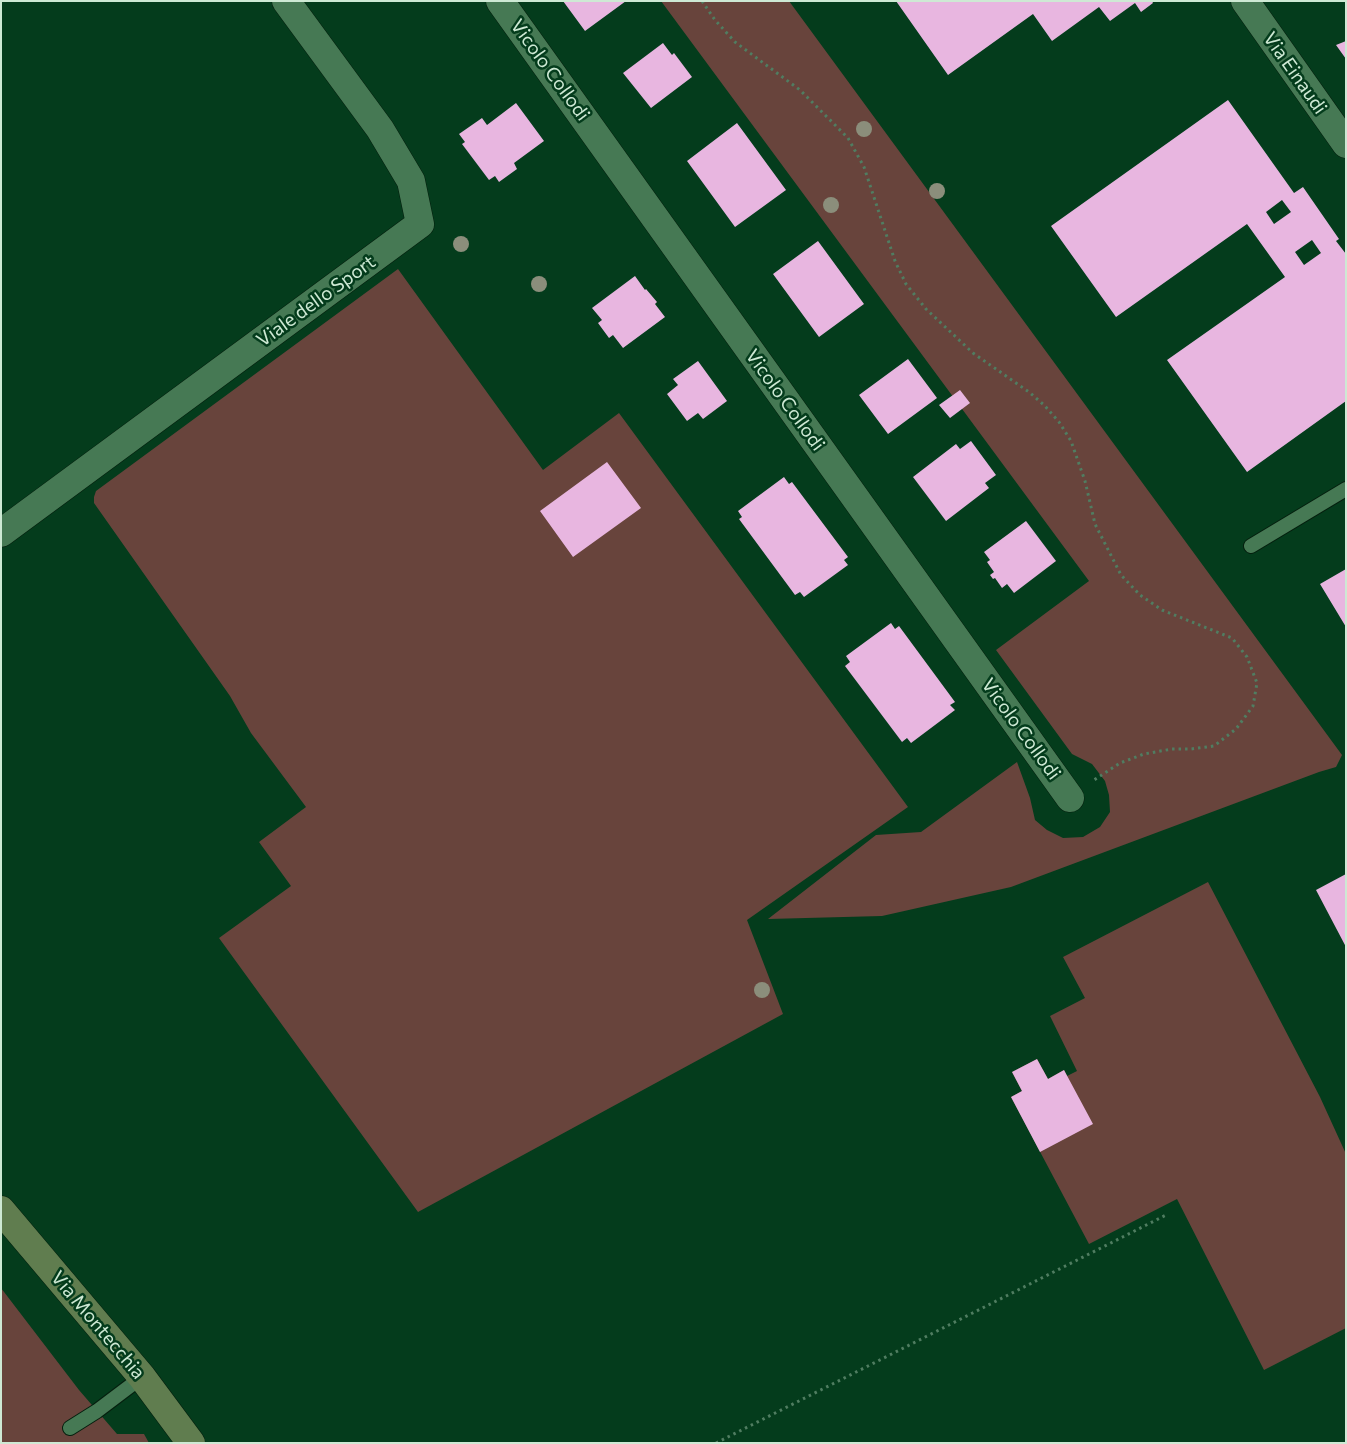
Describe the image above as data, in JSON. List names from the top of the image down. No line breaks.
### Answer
{"streets":{"street":["Vicolo Collodi","Via Einaudi","Viale dello Sport","Via Montecchia"]}}
